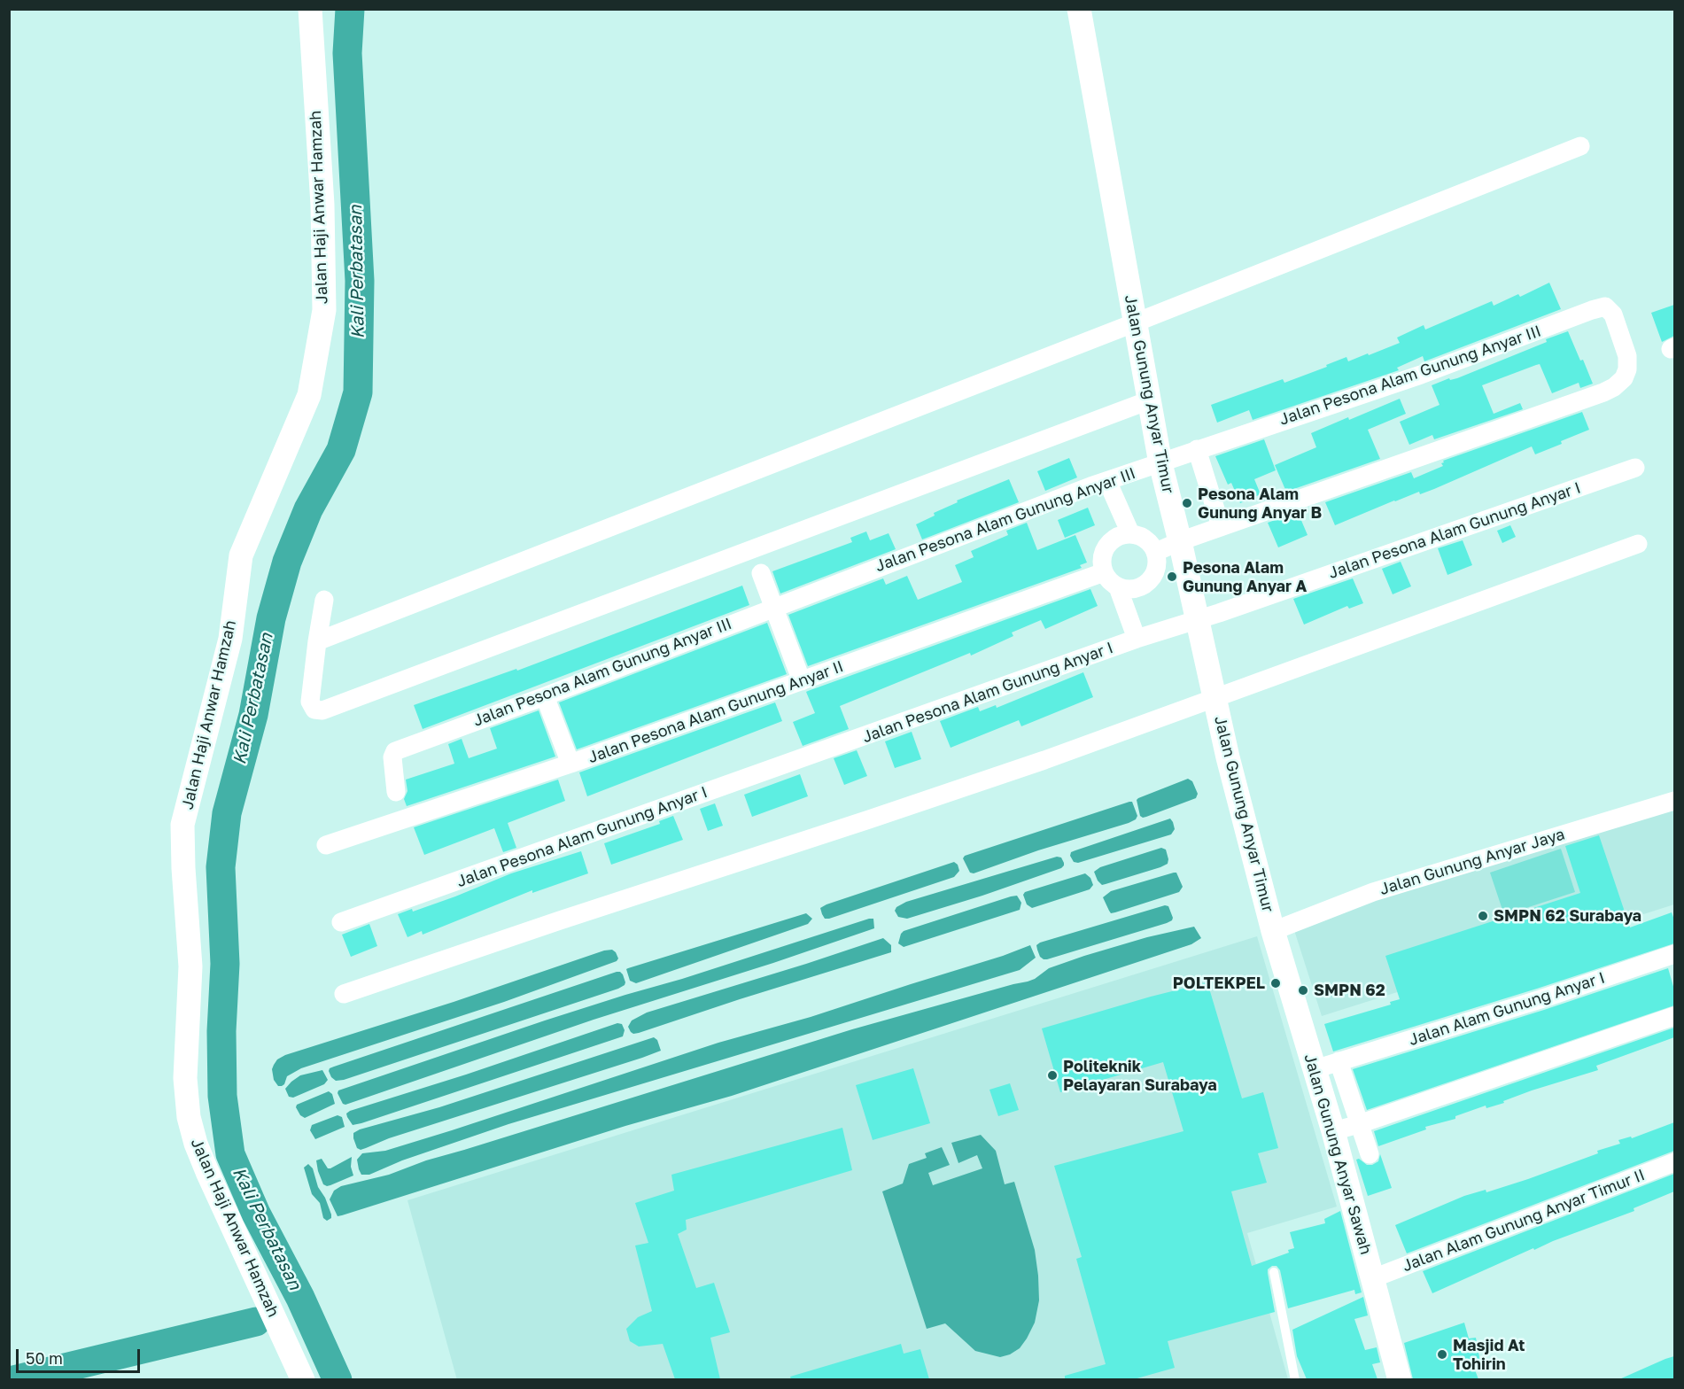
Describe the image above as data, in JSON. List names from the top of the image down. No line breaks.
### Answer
{"streets":{"street":["Jalan Haji Anwar Hamzah","Jalan Pesona Alam Gunung Anyar III","Jalan Gunung Anyar Timur","Jalan Pesona Alam Gunung Anyar I","Jalan Pesona Alam Gunung Anyar II","Jalan Gunung Anyar Jaya","Jalan Alam Gunung Anyar I","Jalan Gunung Anyar Sawah","Jalan Alam Gunung Anyar Timur II"]},"crossings":[["Jalan Pesona Alam Gunung Anyar III","Jalan Gunung Anyar Timur"],["Jalan Gunung Anyar Timur","Jalan Pesona Alam Gunung Anyar I"],["Jalan Gunung Anyar Timur","Jalan Gunung Anyar Jaya"],["Jalan Gunung Anyar Timur","Jalan Gunung Anyar Sawah"],["Jalan Gunung Anyar Jaya","Jalan Gunung Anyar Sawah"],["Jalan Alam Gunung Anyar I","Jalan Gunung Anyar Sawah"],["Jalan Gunung Anyar Sawah","Jalan Alam Gunung Anyar Timur II"]],"water":["Kali Perbatasan"],"places":["Pesona Alam Gunung Anyar B","Pesona Alam Gunung Anyar A","SMPN 62 Surabaya","POLTEKPEL","SMPN 62","Politeknik Pelayaran Surabaya","Masjid At Tohirin"],"scale_bar":"50 m"}
